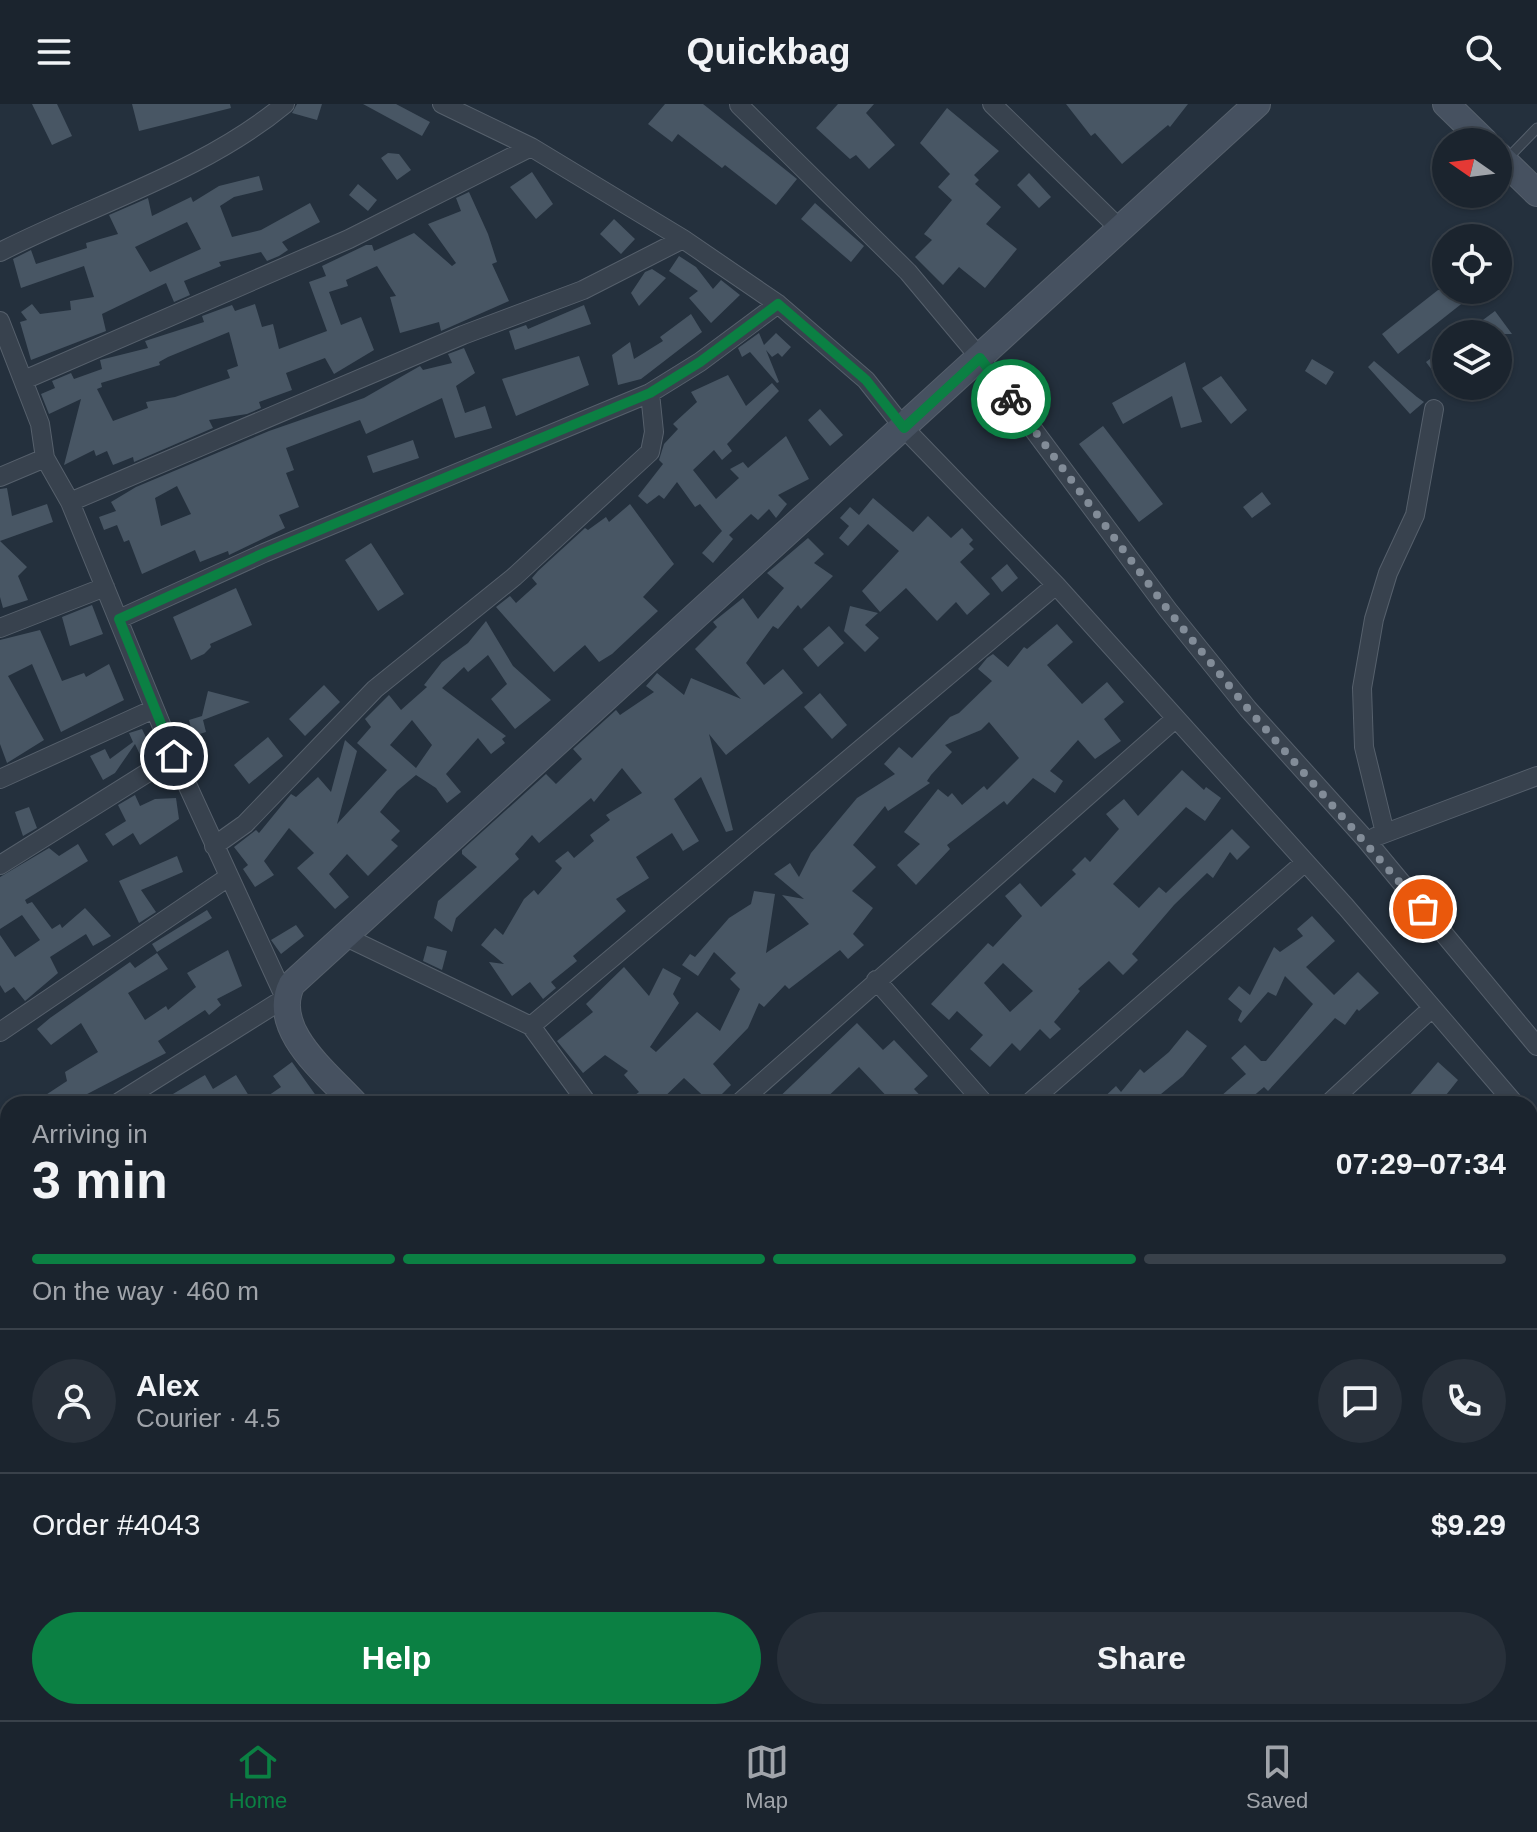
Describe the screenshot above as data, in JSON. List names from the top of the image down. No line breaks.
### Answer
{"north":"left","page":{"header":"Quickbag","heading":["3 min","Arriving in","07:29–07:34"],"panel":["Alex","Courier · 4.5","Order #4043","$9.29"],"bar":"On the way · 460 m","buttons":["Help","Share"],"tabs":["Home","Map","Saved"]}}
